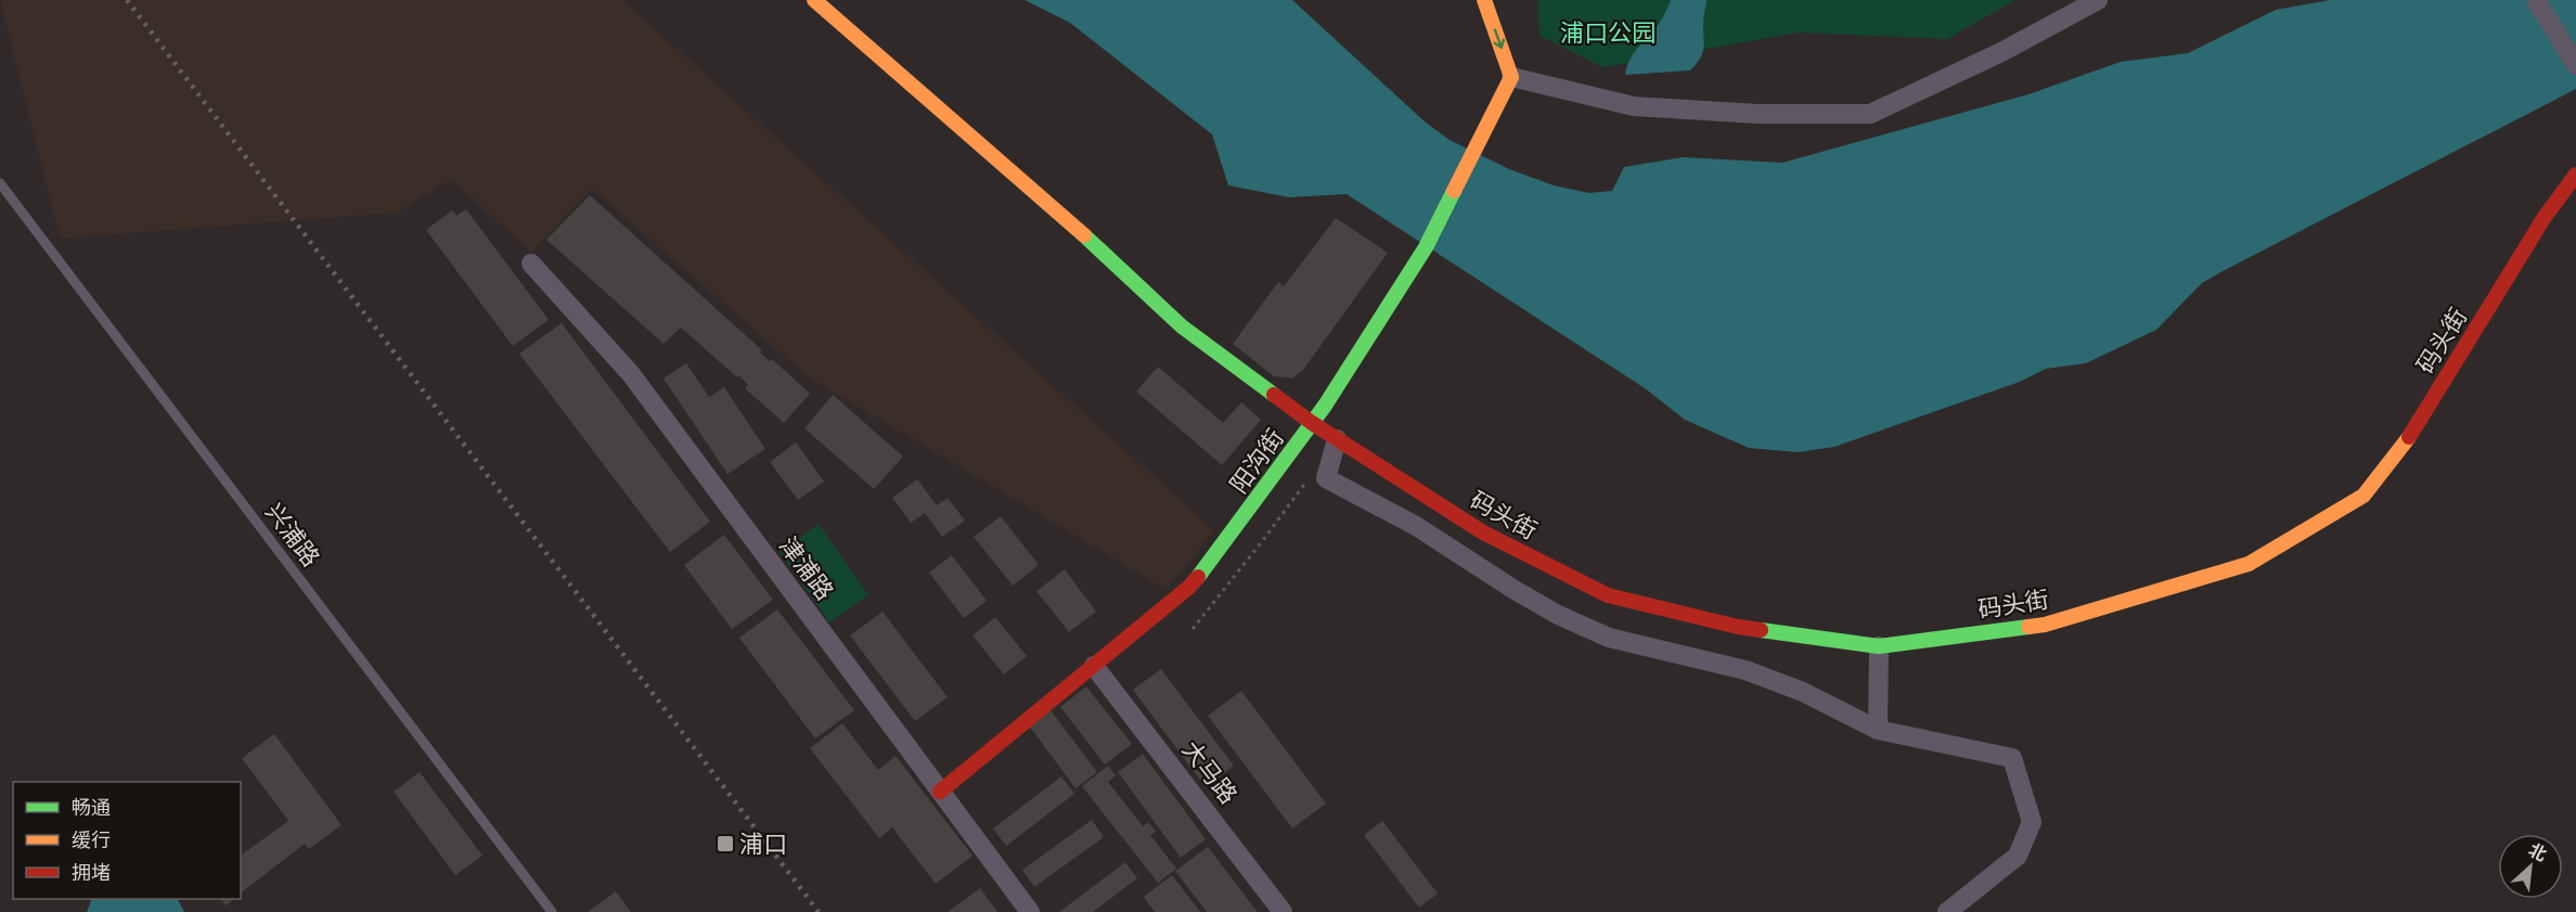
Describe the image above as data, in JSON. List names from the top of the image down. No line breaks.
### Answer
{"streets":{"street":["码头街","阳沟街","津浦路","大马路"],"lane":["兴浦路"]},"crossings":[["码头街","阳沟街"],["阳沟街","津浦路"],["阳沟街","大马路"]],"parks":["浦口公园"],"places":{"transit":["浦口"]},"legend":["畅通","缓行","拥堵"],"north":"top right"}
